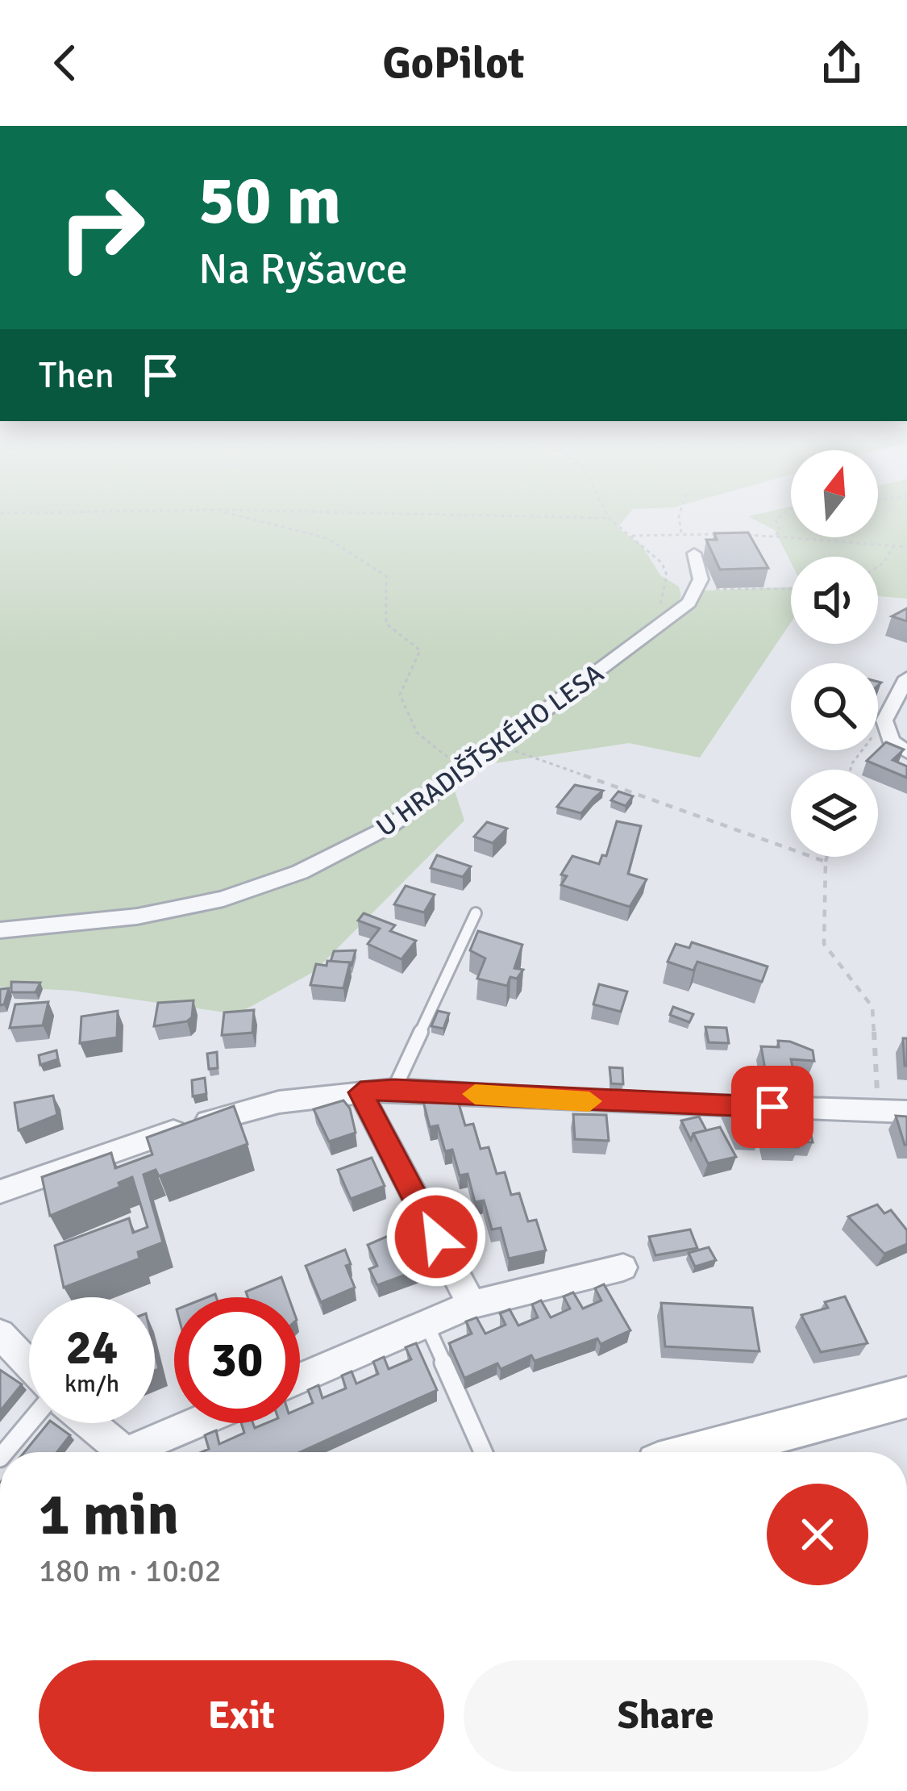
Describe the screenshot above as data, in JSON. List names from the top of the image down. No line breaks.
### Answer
{"streets":{"street":["U HRADIŠŤSKÉHO LESA"]},"north":"top","page":{"header":"GoPilot","turn":["50 m","Na Ryšavce"],"then":"Then","speed":"24 km/h","limit":"30","heading":["1 min","180 m · 10:02"],"buttons":["Exit","Share"]}}
